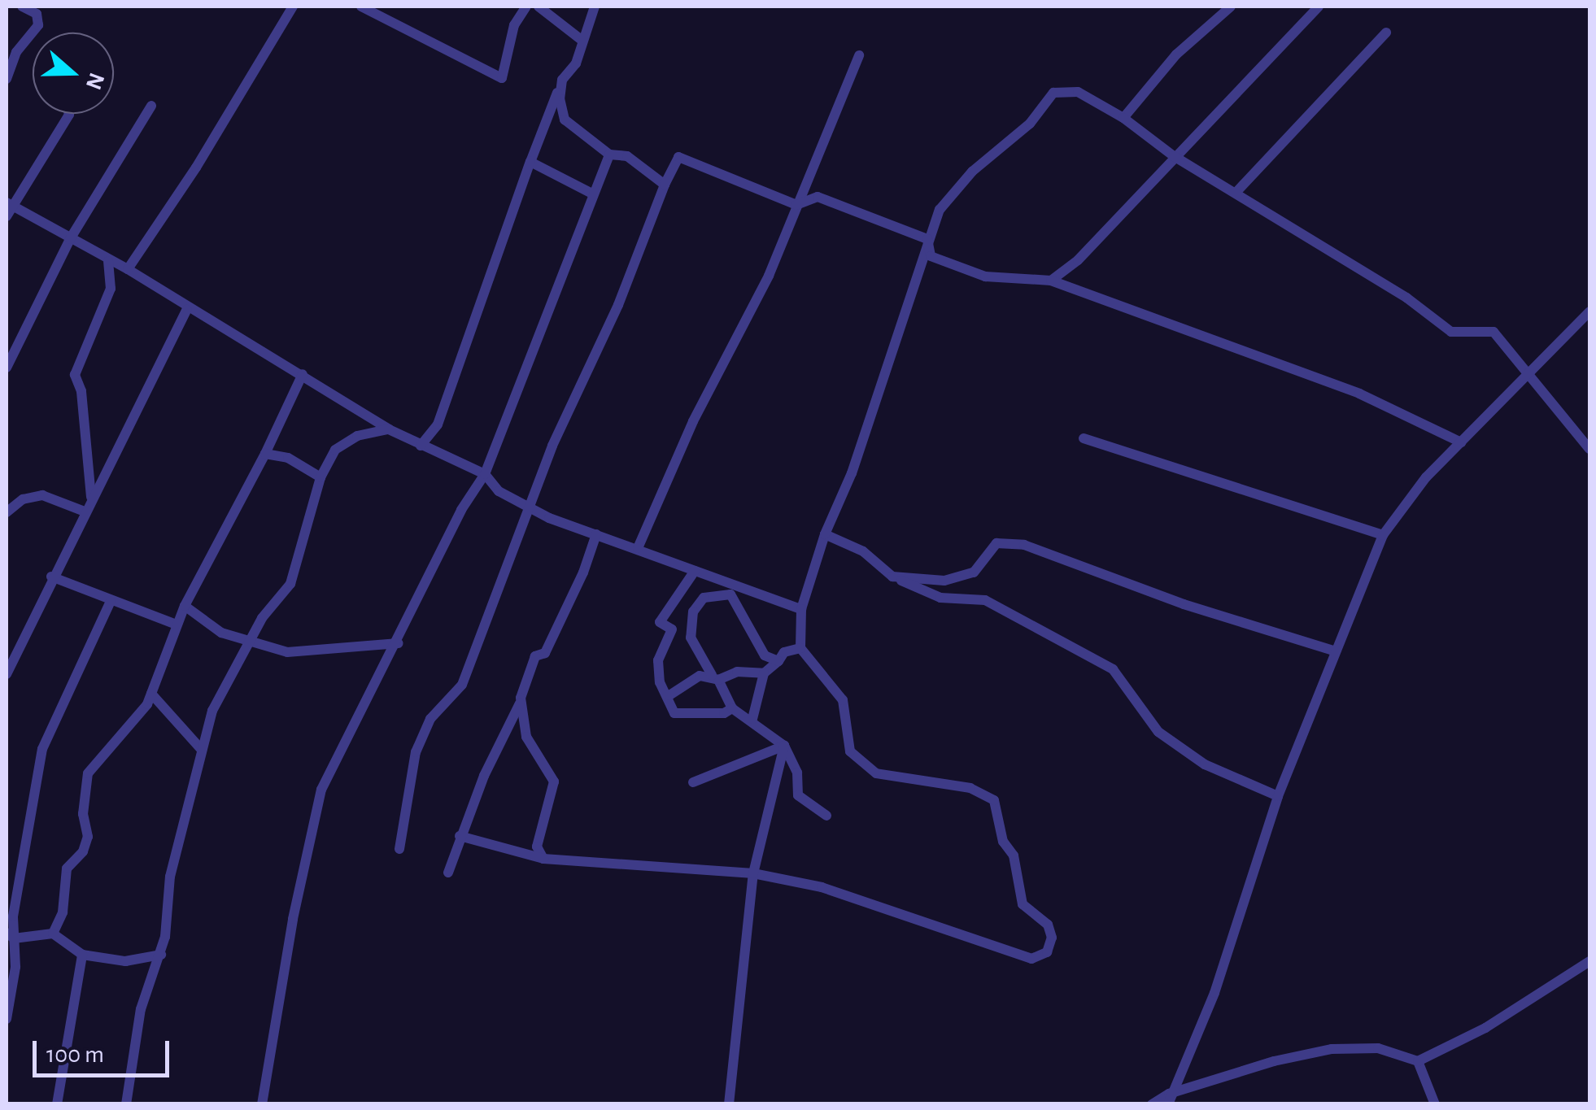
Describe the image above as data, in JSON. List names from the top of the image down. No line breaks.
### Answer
{"scale_bar":"100 m","north":"right"}
